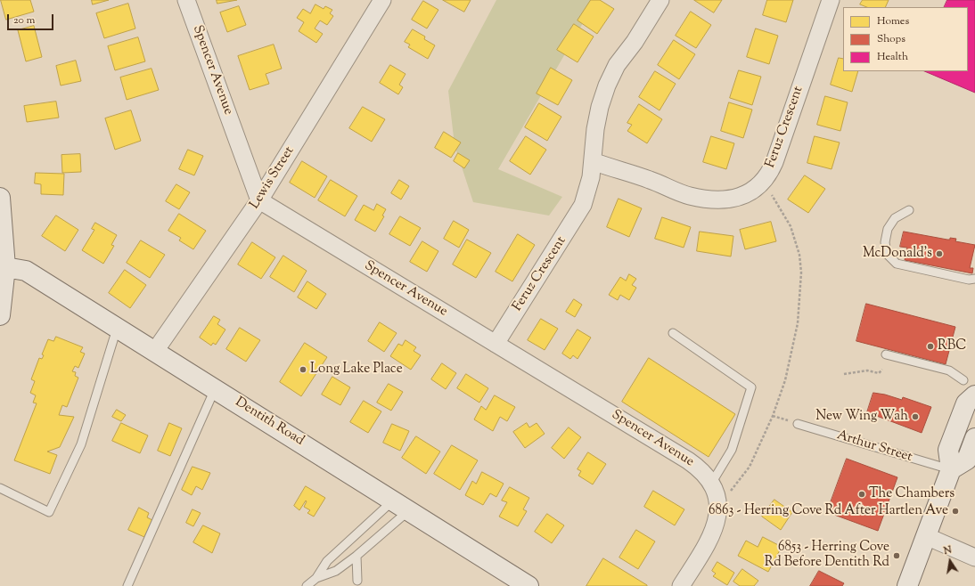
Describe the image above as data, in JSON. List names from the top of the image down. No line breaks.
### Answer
{"streets":{"main road":["Dentith Road"],"street":["Spencer Avenue","Feruz Crescent","Lewis Street"],"lane":["Arthur Street"]},"crossings":[["Spencer Avenue","Feruz Crescent"],["Spencer Avenue","Lewis Street"],["Lewis Street","Dentith Road"]],"places":["McDonald's","RBC","Long Lake Place","New Wing Wah","The Chambers","6863 - Herring Cove Rd After Hartlen Ave","6853 - Herring Cove Rd Before Dentith Rd"],"legend":["Homes","Shops","Health"],"scale_bar":"20 m","north":"top"}
